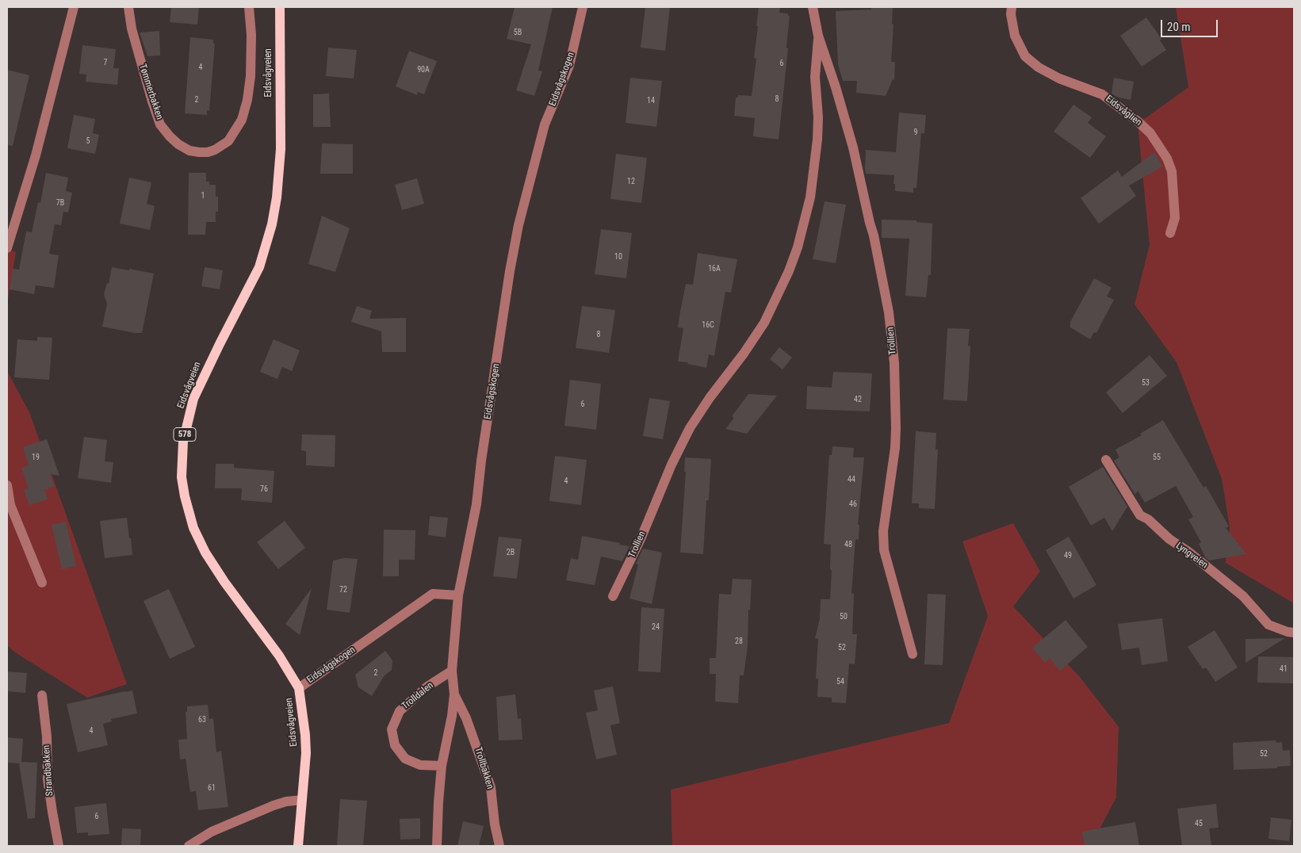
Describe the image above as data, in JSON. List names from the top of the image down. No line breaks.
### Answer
{"streets":{"main road":["Eidsvågveien","578"],"street":["Eidsvågskogen","Tømmerbakken","Eidsvåglien","Trollien","Lyngveien","Trolldalen","Trollbakken","Strandbakken"]},"crossings":[["Eidsvågveien","Eidsvågskogen"]],"house_numbers":["5B","7","6","4","90A","8","2","14","9","5","12","1","7B","10","16A","16C","8","53","42","6","19","55","44","4","76","46","48","2B","49","72","50","24","28","52","41","2","54","63","4","52","61","6","45"],"scale_bar":"20 m"}
